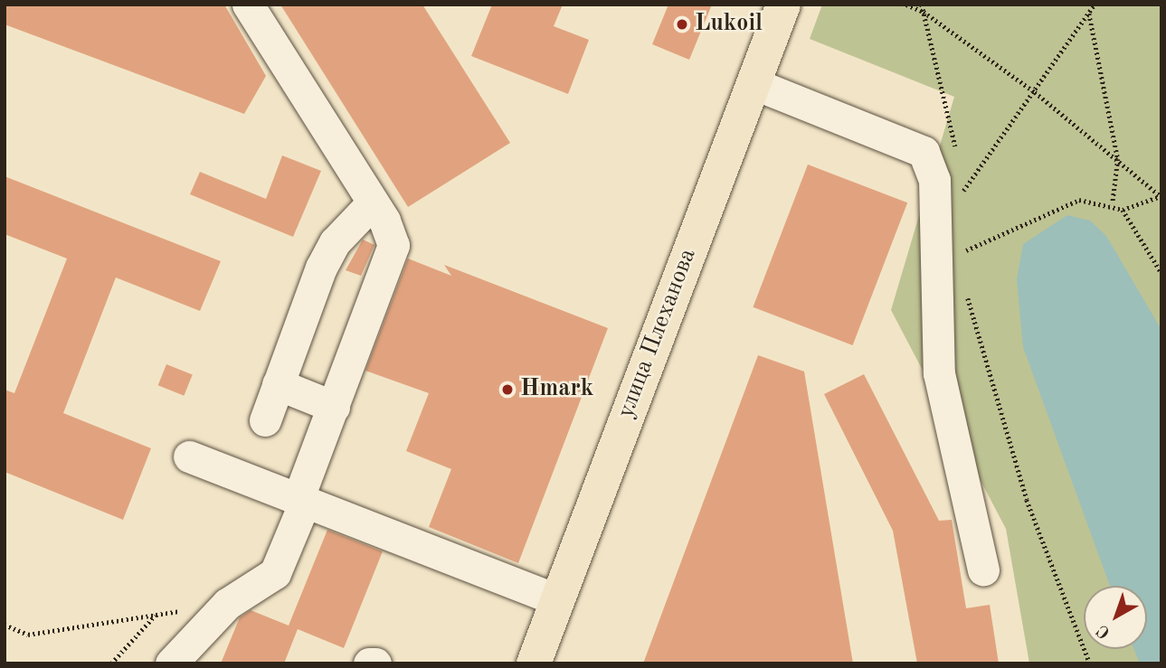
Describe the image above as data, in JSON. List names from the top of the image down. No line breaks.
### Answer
{"streets":{"main road":["улица Плеханова"]},"places":["Lukoil","Hmark"],"north":"bottom left"}
